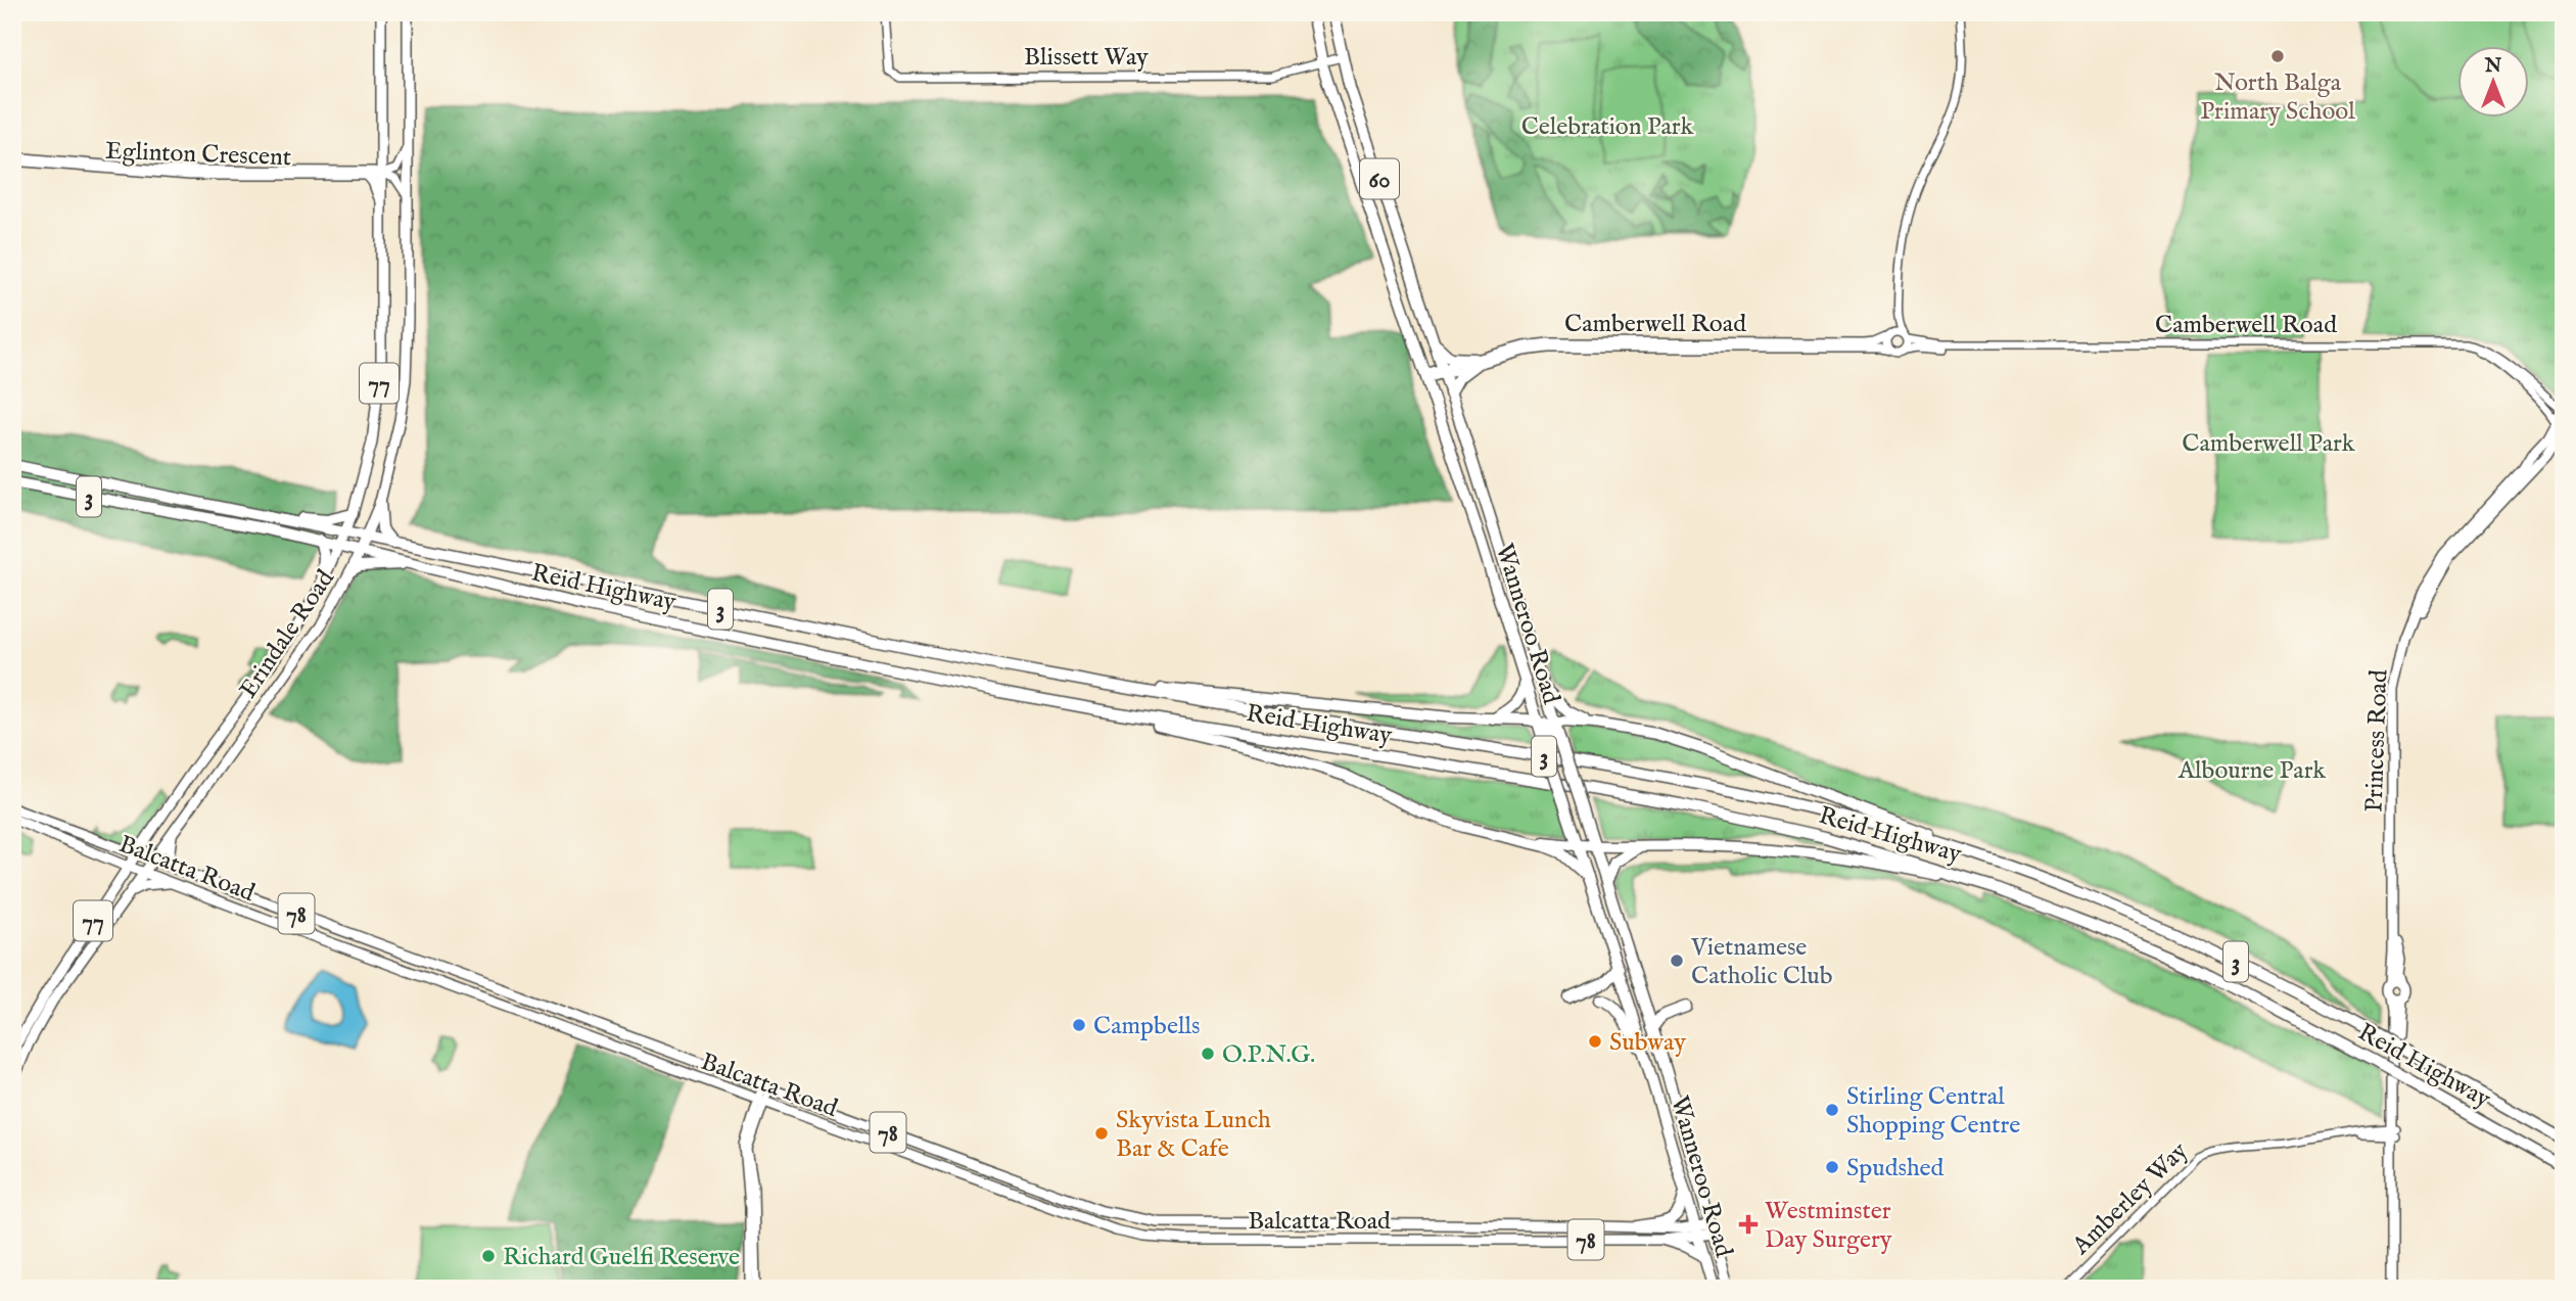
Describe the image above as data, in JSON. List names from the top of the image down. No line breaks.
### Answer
{"streets":{"highway":["60","3","Reid Highway","Wanneroo Road"],"main road":["77","Erindale Road","Princess Road","Balcatta Road","78"],"street":["Blissett Way","Eglinton Crescent","Camberwell Road","Amberley Way"]},"crossings":[["Blissett Way","Wanneroo Road"],["Eglinton Crescent","Erindale Road"],["Camberwell Road","Wanneroo Road"],["Camberwell Road","Princess Road"],["Reid Highway","Erindale Road"],["Wanneroo Road","Balcatta Road"],["Erindale Road","Balcatta Road"]],"parks":["Celebration Park","Camberwell Park","Albourne Park"],"places":{"other":["North Balga Primary School","Vietnamese Catholic Club","Campbells","Subway","O.P.N.G.","Stirling Central Shopping Centre","Skyvista Lunch Bar & Cafe","Spudshed","Richard Guelfi Reserve"],"health":["Westminster Day Surgery"]},"north":"top"}
